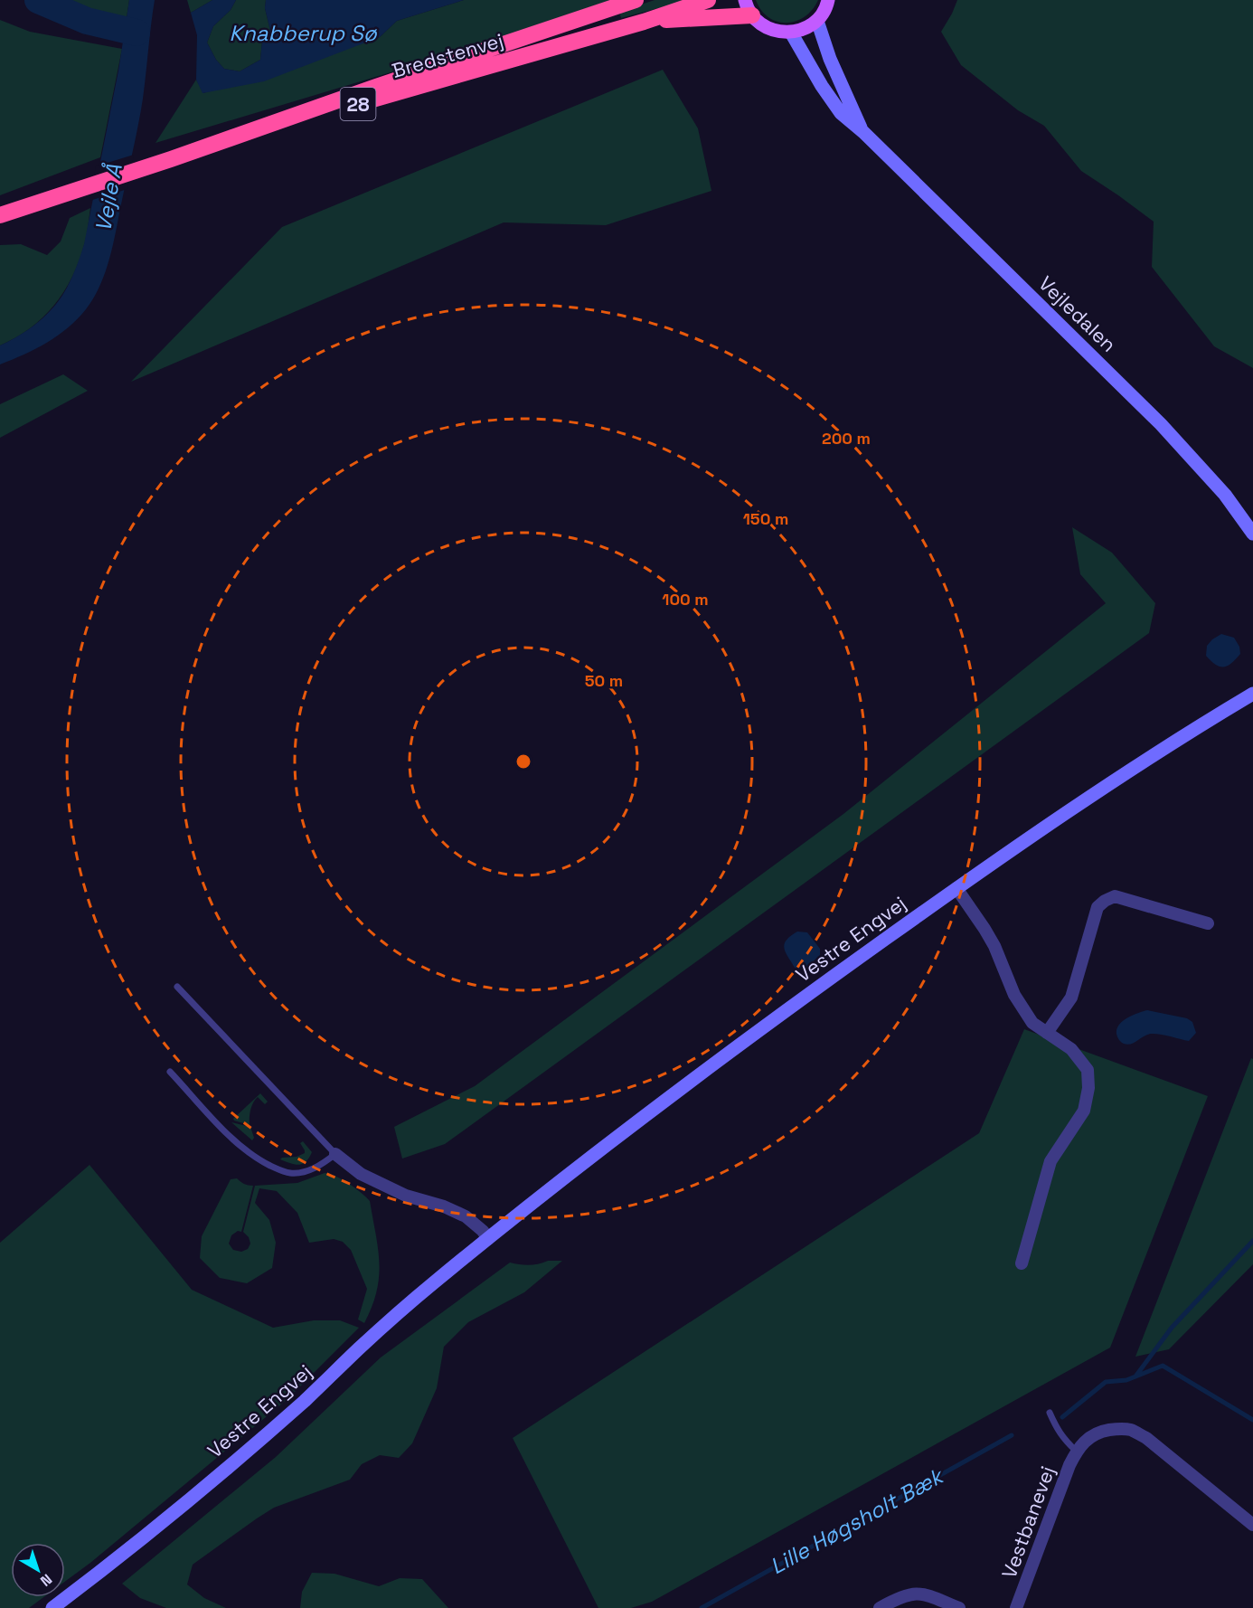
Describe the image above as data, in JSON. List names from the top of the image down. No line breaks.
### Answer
{"streets":{"highway":["Bredstenvej","28"],"street":["Vejledalen","Vestre Engvej","Vestbanevej"]},"water":["Knabberup Sø","Vejle Å","Lille Høgsholt Bæk"],"north":"bottom right","rings":["200 m","150 m","100 m","50 m"]}
